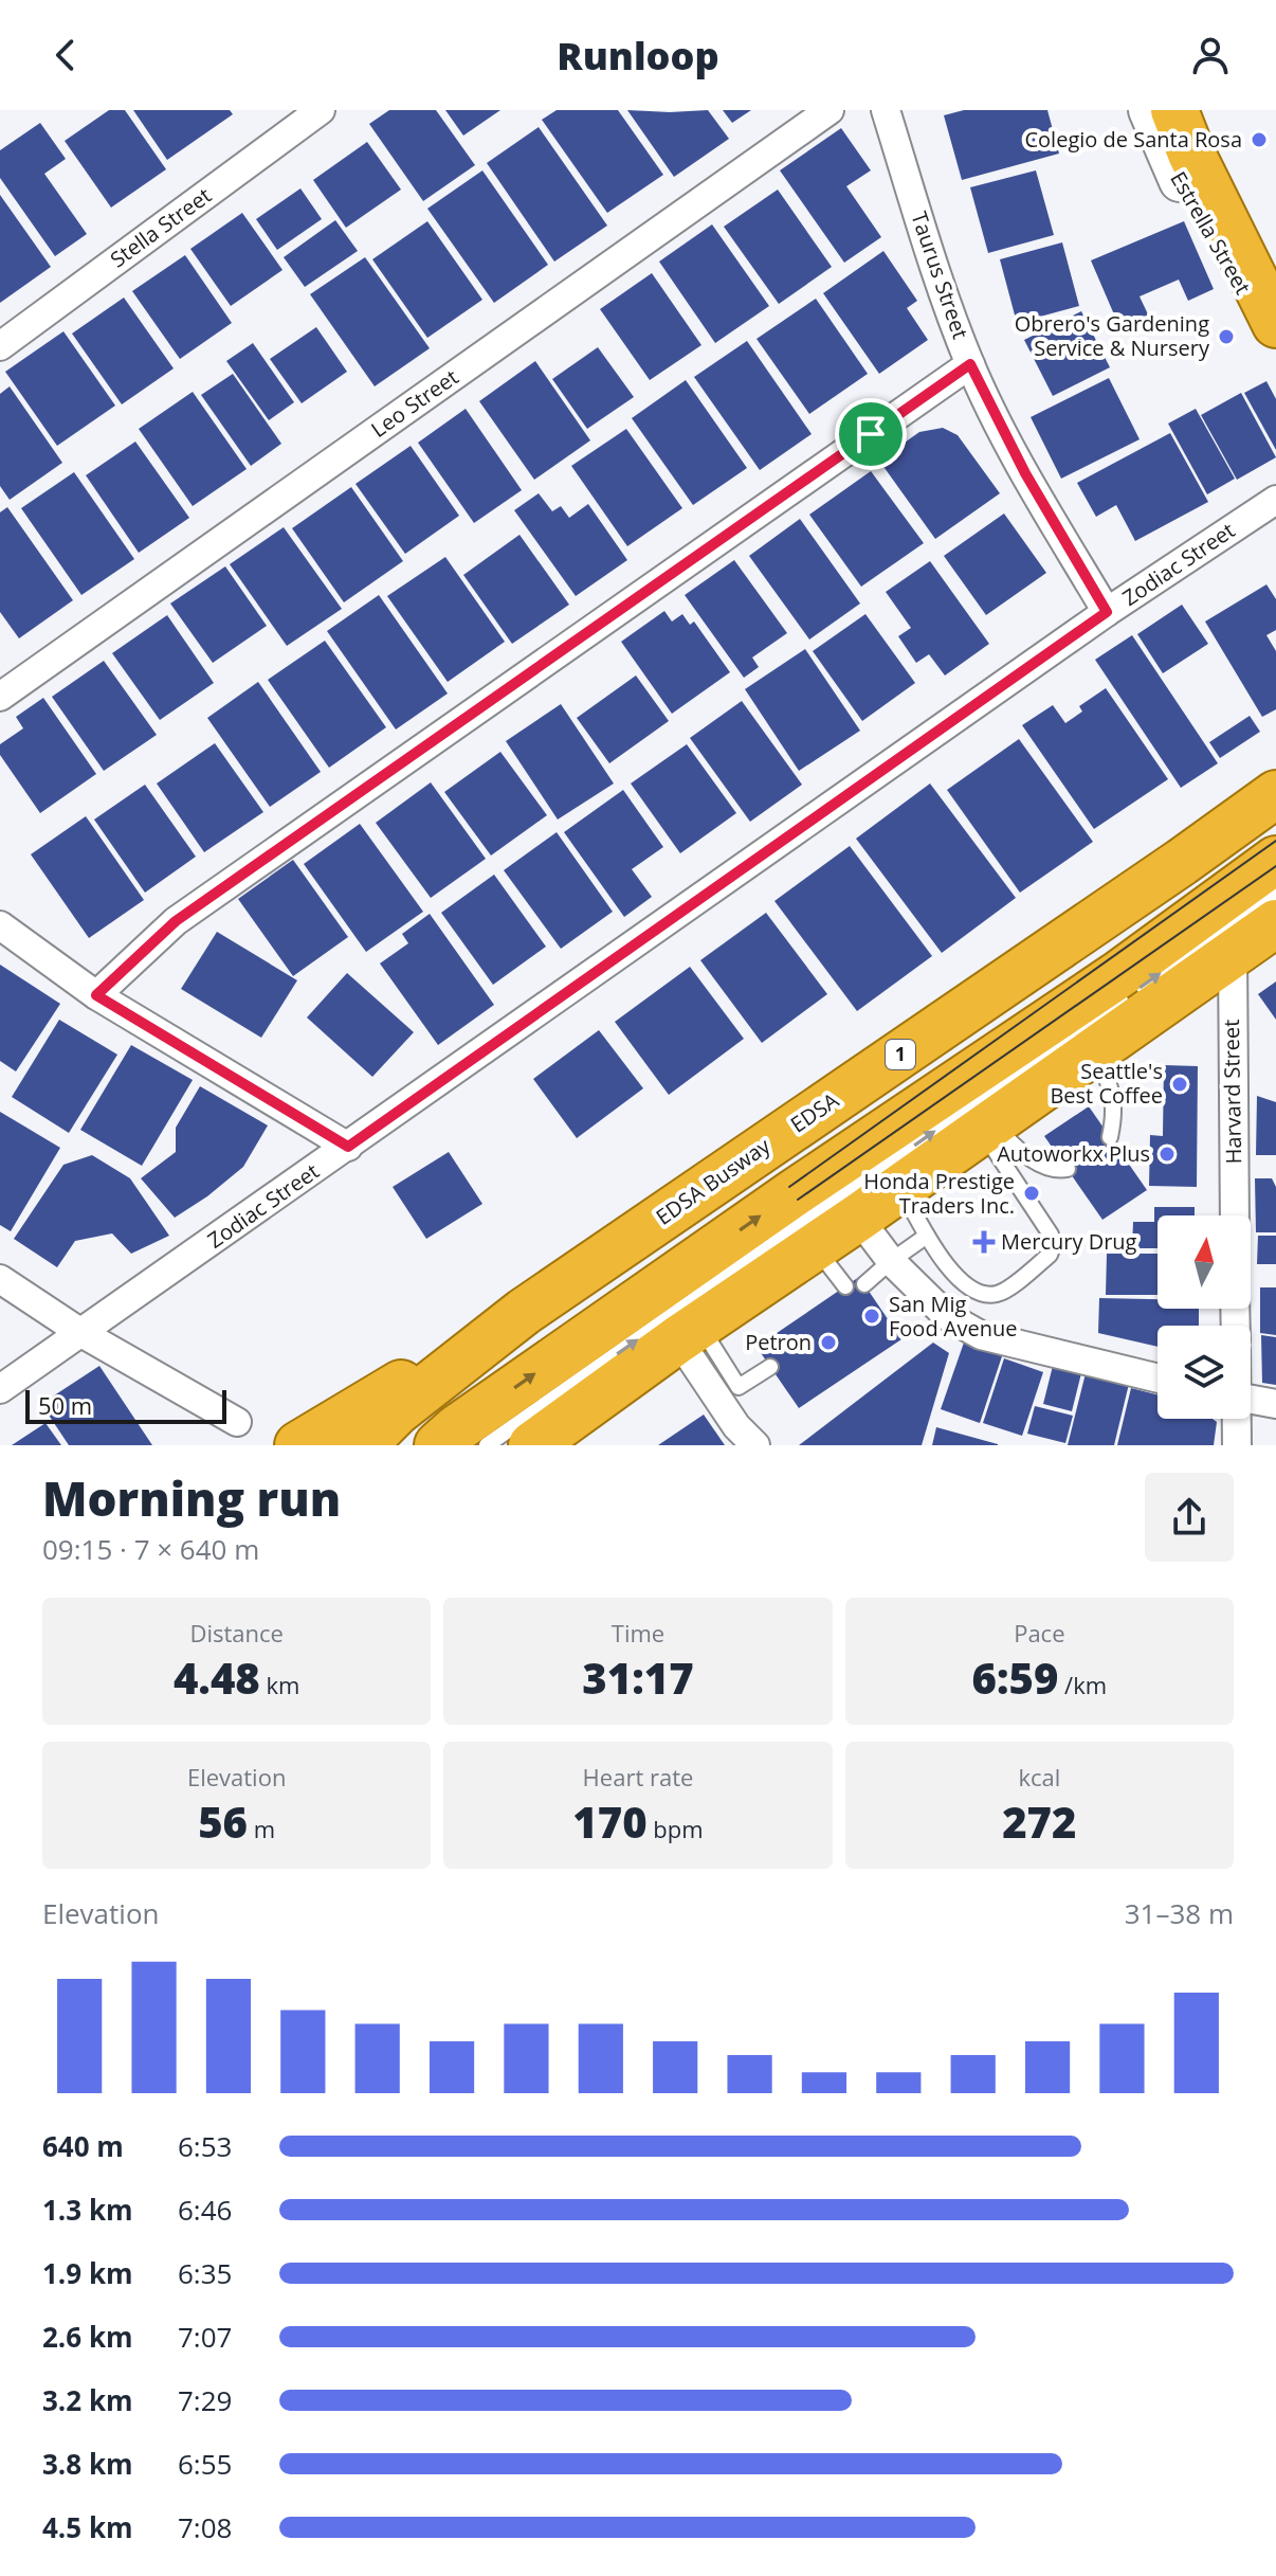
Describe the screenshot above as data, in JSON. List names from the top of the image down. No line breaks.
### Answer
{"streets":{"highway":["1","EDSA"],"main road":["Estrella Street"],"street":["Stella Street","Taurus Street","Leo Street","Zodiac Street","Harvard Street"]},"crossings":[["Taurus Street","Zodiac Street"],["1","EDSA"]],"places":{"other":["Colegio de Santa Rosa","Obrero's Gardening Service & Nursery","Seattle's Best Coffee","Autoworkx Plus","Honda Prestige Traders Inc.","San Mig Food Avenue","Petron"],"health":["Mercury Drug"]},"scale_bar":"50 m","north":"top","page":{"header":"Runloop","scale":"50 m","heading":["Morning run","09:15 · 7 × 640 m"],"stats":[["Distance","4.48 km"],["Time","31:17"],["Pace","6:59 /km"],["Elevation","56 m"],["Heart rate","170 bpm"],["kcal","272"]],"chart":["Elevation","31–38 m"],"list":[{"name":"640 m","note":"6:53"},{"name":"1.3 km","note":"6:46"},{"name":"1.9 km","note":"6:35"},{"name":"2.6 km","note":"7:07"},{"name":"3.2 km","note":"7:29"},{"name":"3.8 km","note":"6:55"},{"name":"4.5 km","note":"7:08"}]}}
